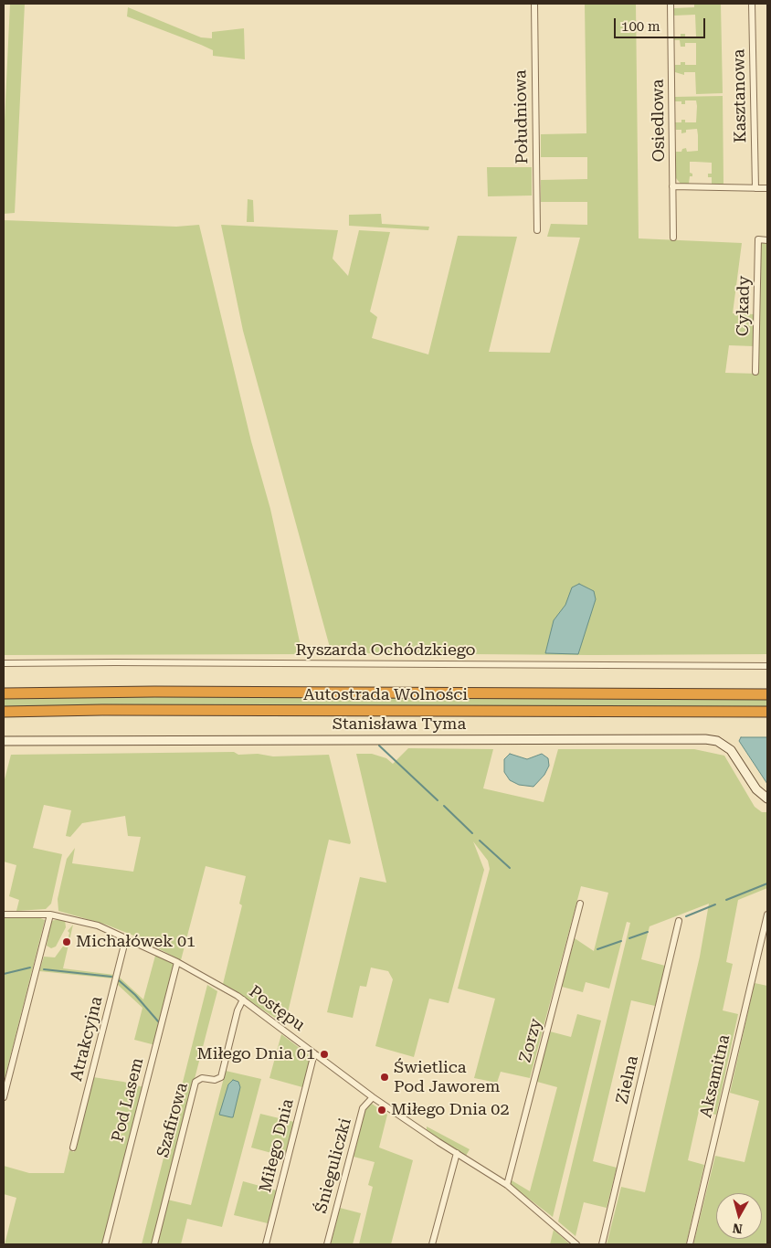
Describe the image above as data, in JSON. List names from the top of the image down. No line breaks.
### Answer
{"streets":{"highway":["Autostrada Wolności"],"street":["Kasztanowa","Południowa","Osiedlowa","Cykady","Ryszarda Ochódzkiego","Stanisława Tyma","Postępu","Atrakcyjna","Zorzy","Aksamitna","Zielna","Pod Lasem","Szafirowa","Miłego Dnia","Śnieguliczki"]},"crossings":[["Postępu","Atrakcyjna"],["Postępu","Zorzy"],["Postępu","Pod Lasem"],["Postępu","Szafirowa"],["Postępu","Miłego Dnia"],["Postępu","Śnieguliczki"]],"places":["Michałówek 01","Miłego Dnia 01","Świetlica Pod Jaworem","Miłego Dnia 02"],"scale_bar":"100 m","north":"bottom"}
